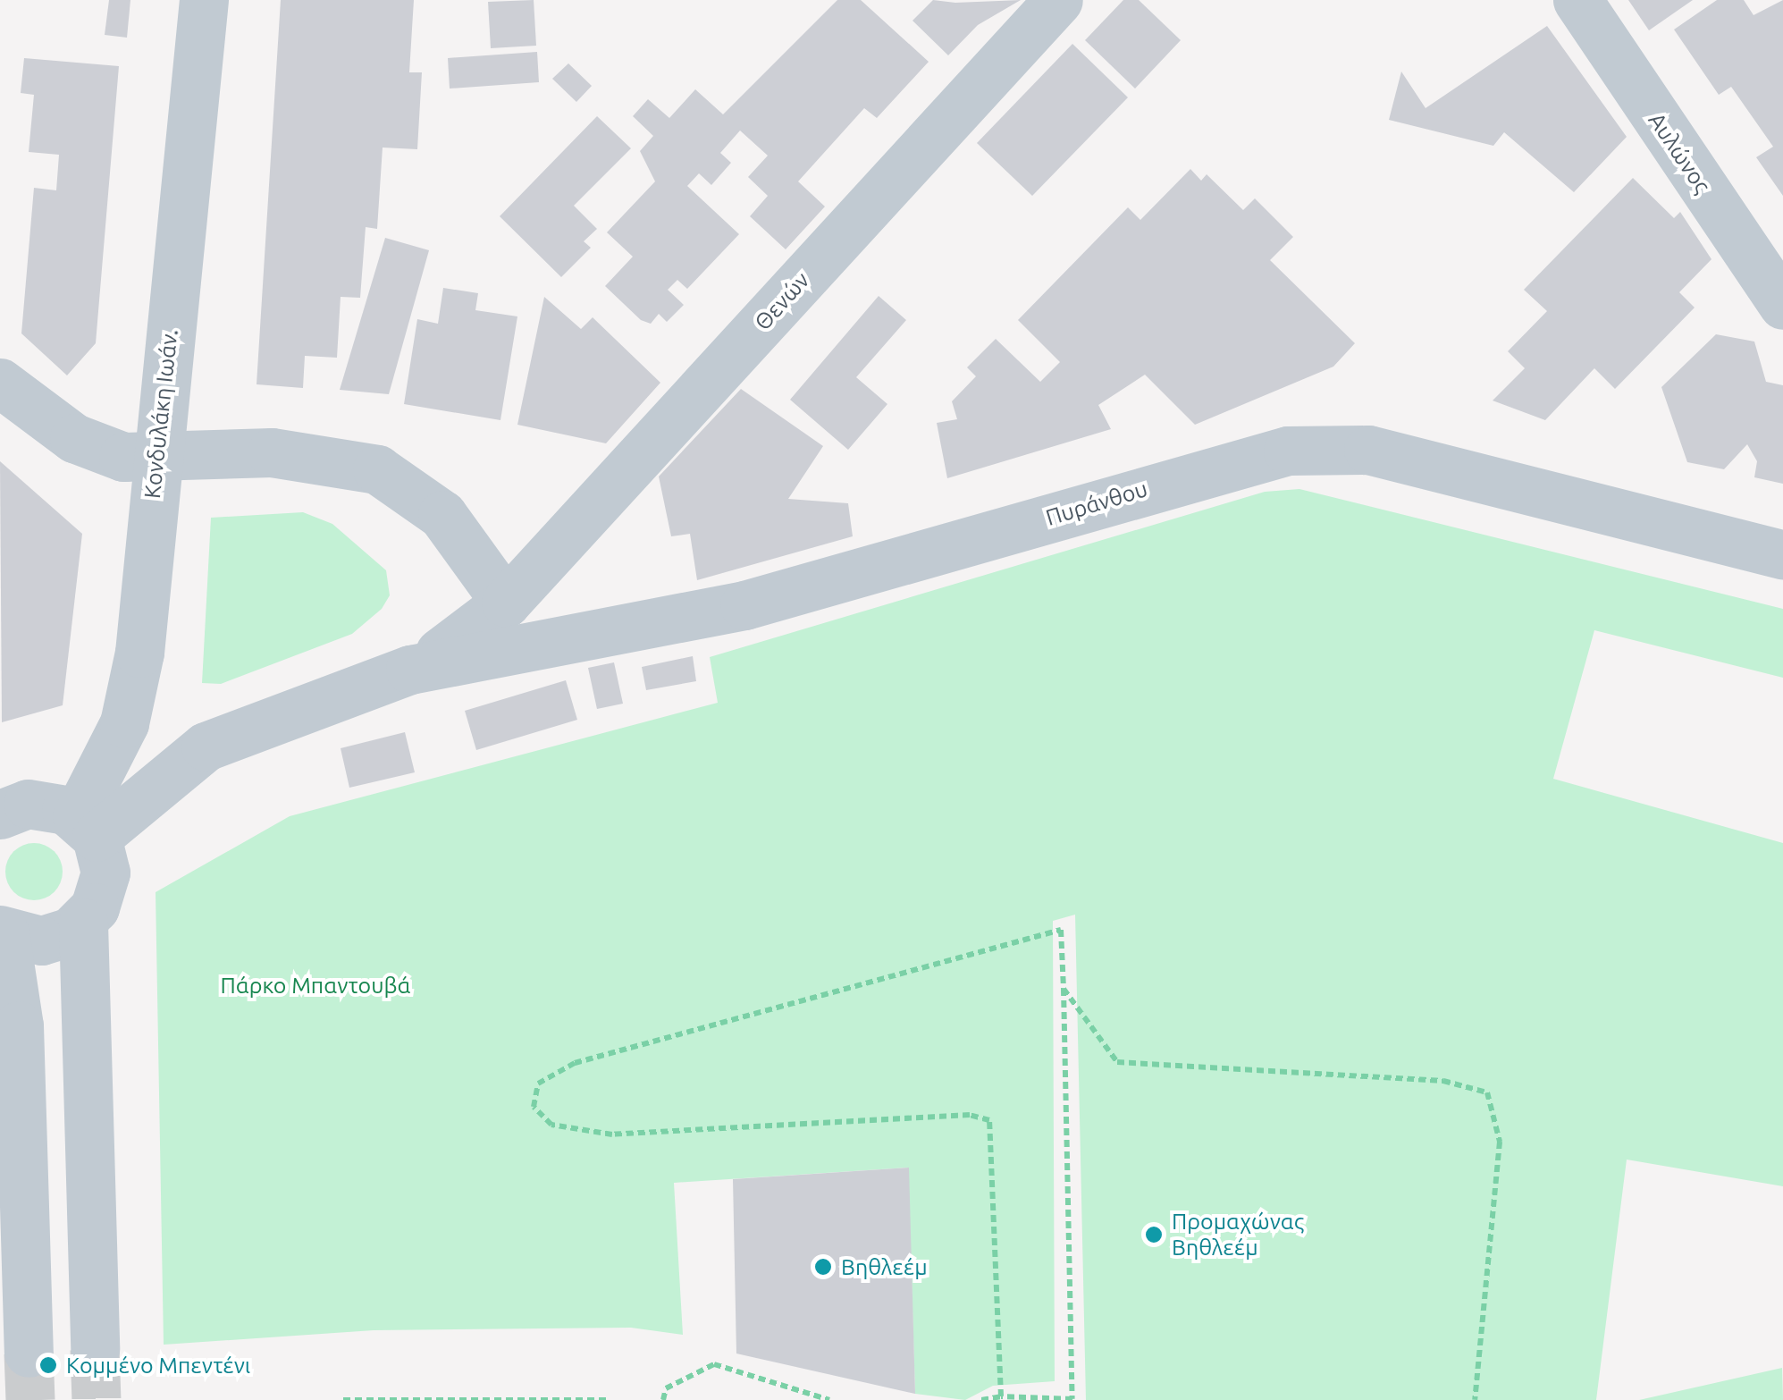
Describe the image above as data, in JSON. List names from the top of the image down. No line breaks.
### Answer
{"streets":{"street":["Αυλώνος","Θενών","Κονδυλάκη Ιωάν.","Πυράνθου"]},"crossings":[["Θενών","Πυράνθου"]],"parks":["Πάρκο Μπαντουβά"],"places":["Προμαχώνας Βηθλεέμ","Βηθλεέμ","Κομμένο Μπεντένι"]}
